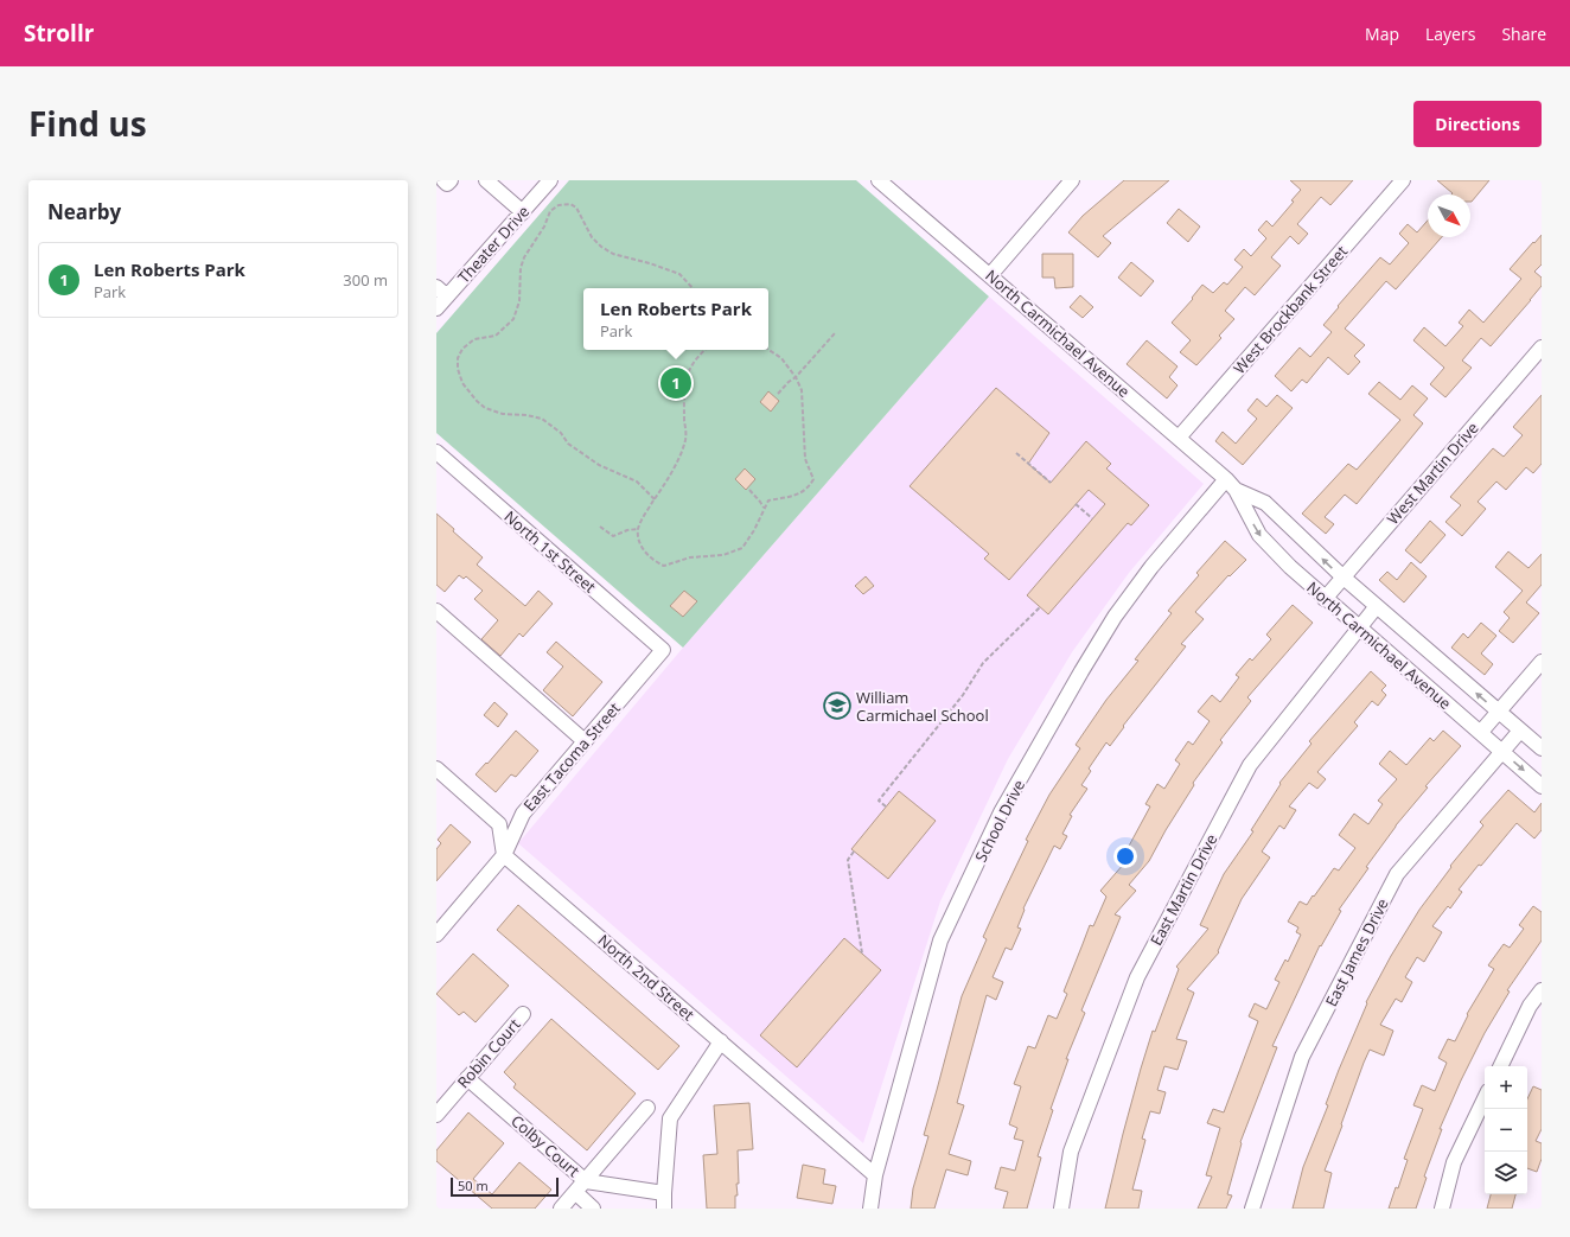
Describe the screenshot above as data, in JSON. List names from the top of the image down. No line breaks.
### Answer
{"streets":{"street":["Theater Drive","West Brockbank Street","North Carmichael Avenue","West Martin Drive","North 1st Street","East Tacoma Street","School Drive","East Martin Drive","East James Drive","North 2nd Street","Robin Court","Colby Court"]},"crossings":[["West Brockbank Street","North Carmichael Avenue"],["North Carmichael Avenue","West Martin Drive"],["North Carmichael Avenue","School Drive"],["North Carmichael Avenue","East Martin Drive"],["North Carmichael Avenue","East James Drive"],["North 1st Street","East Tacoma Street"],["East Tacoma Street","North 2nd Street"],["School Drive","North 2nd Street"],["Robin Court","Colby Court"]],"places":{"school or university":["William Carmichael School"]},"scale_bar":"50 m","north":"bottom right","page":{"header":"Strollr","nav":["Map","Layers","Share"],"title":"Find us","buttons":"Directions","heading":"Nearby","list":[{"mark":"1","name":"Len Roberts Park","note":"Park","value":"300 m"}],"popup":["Len Roberts Park","Park"],"pins":"1","map_buttons":["+","−"],"scale":"50 m"}}
